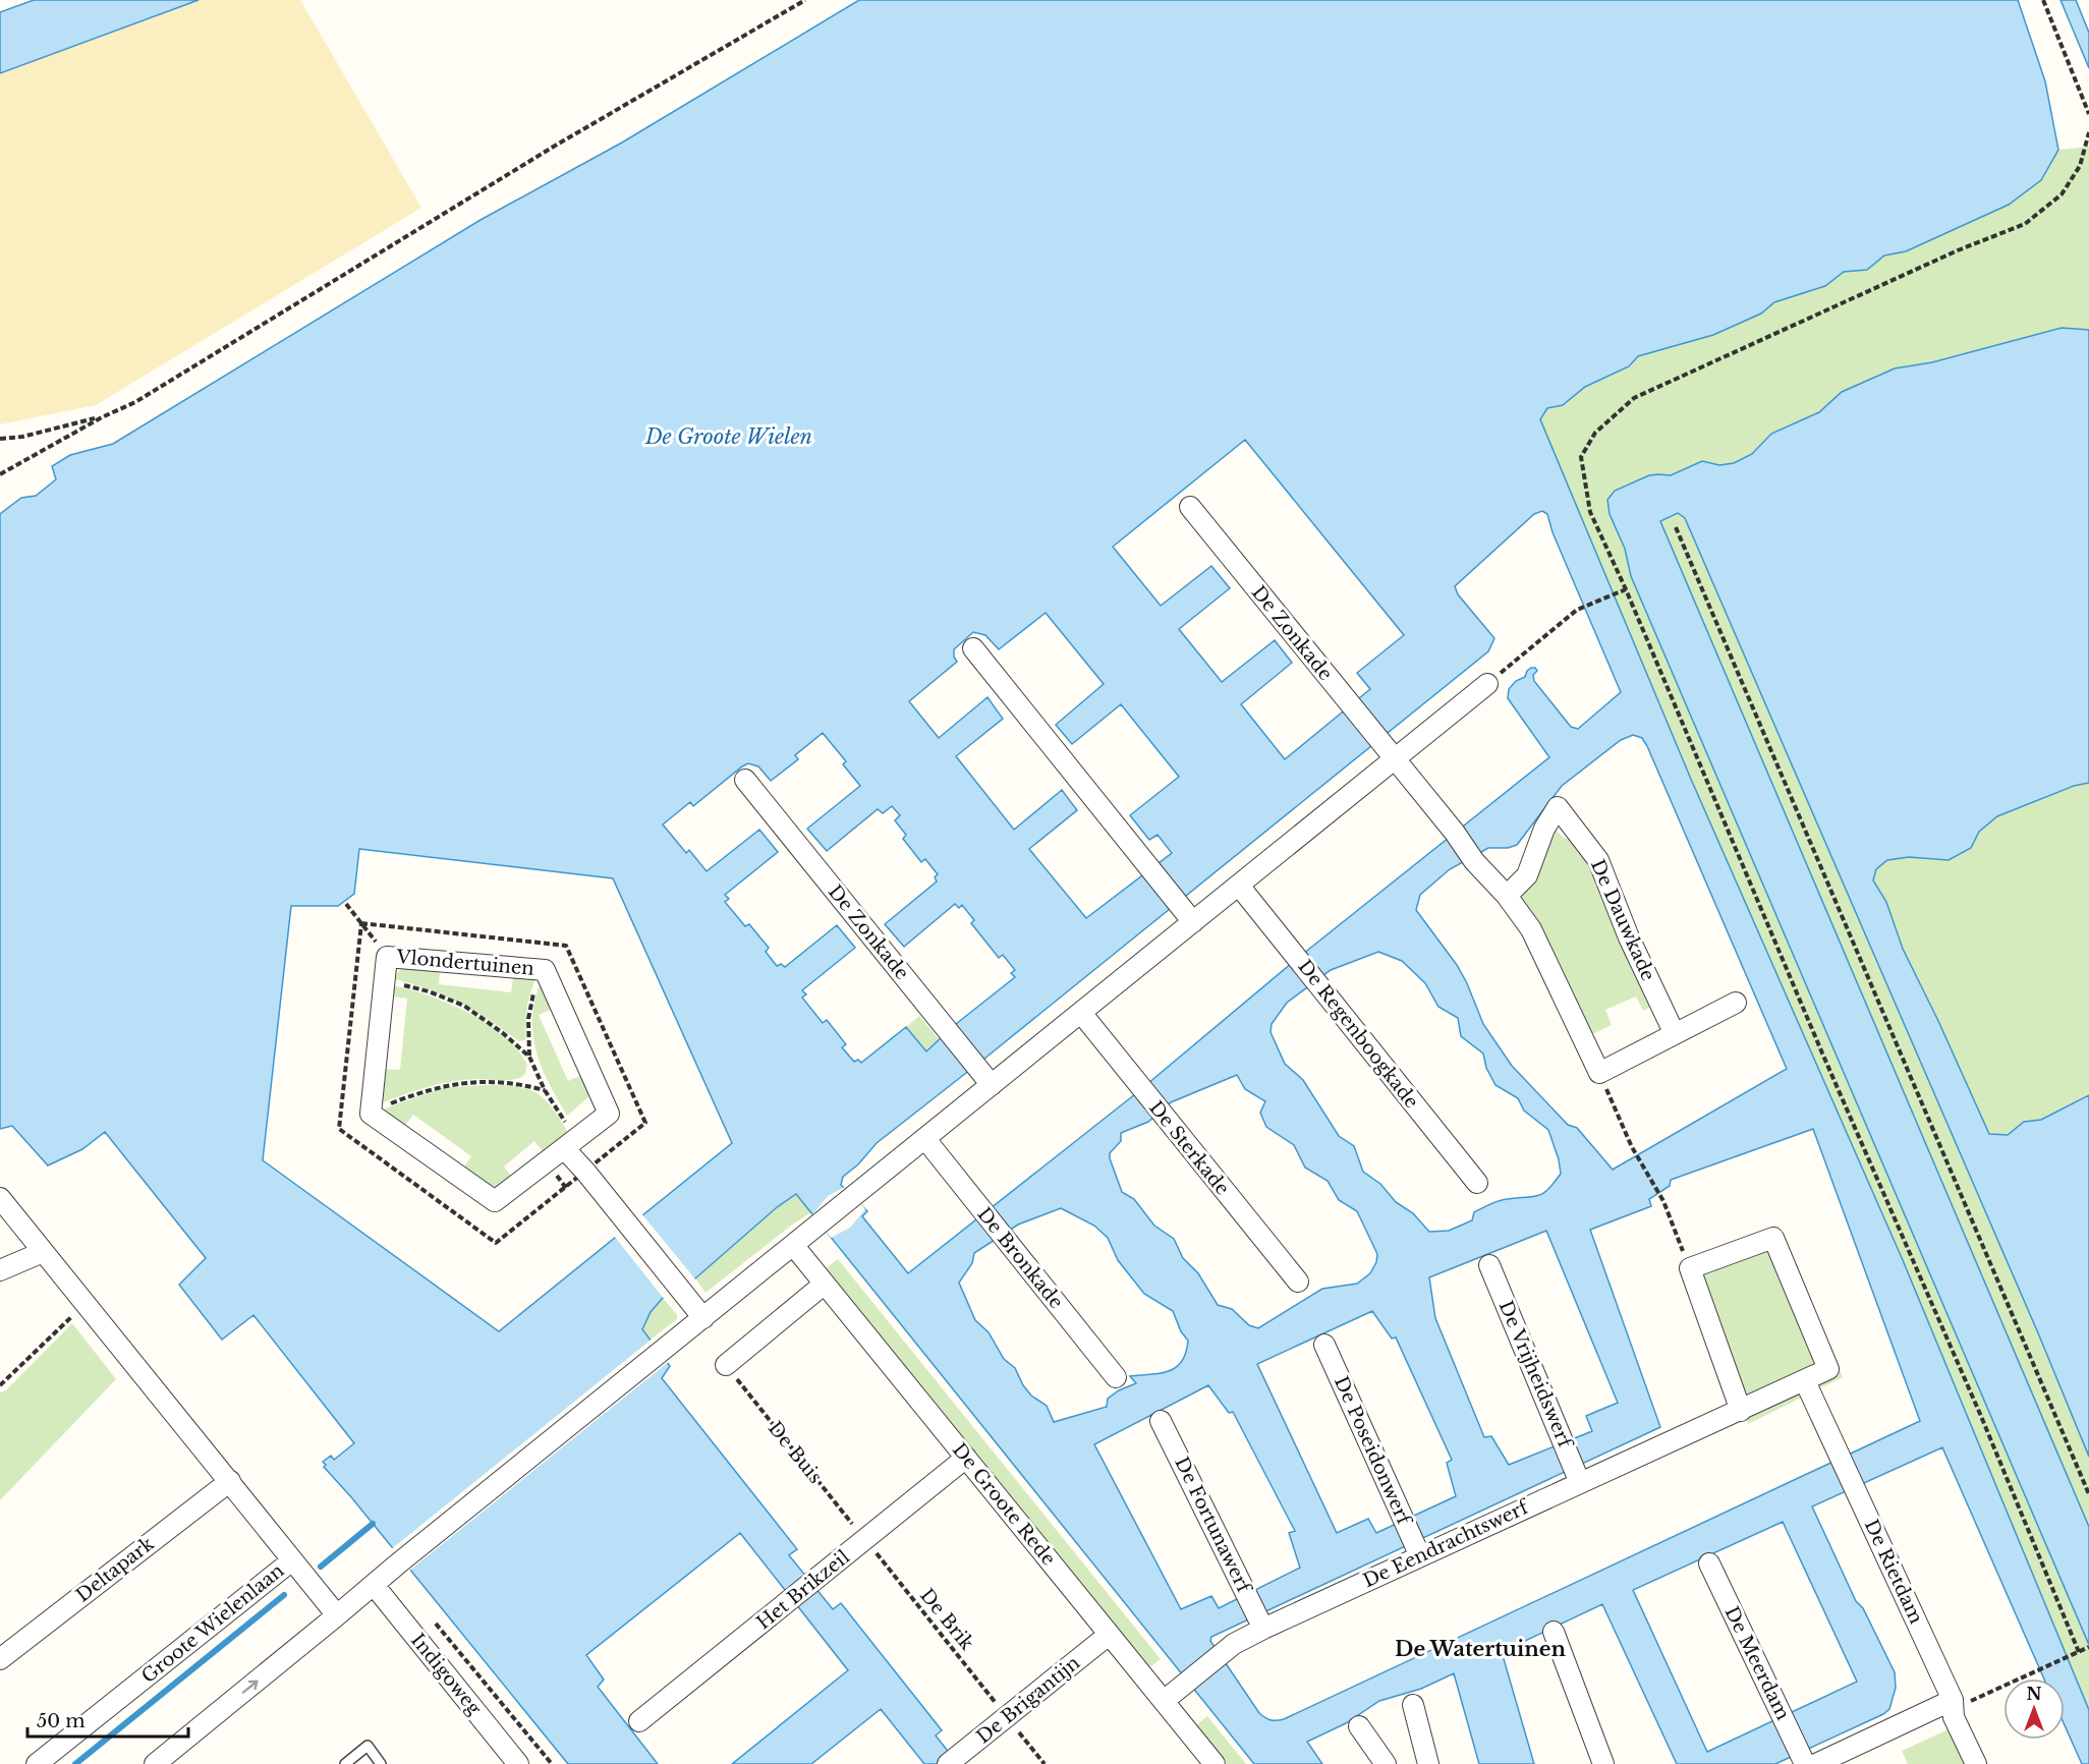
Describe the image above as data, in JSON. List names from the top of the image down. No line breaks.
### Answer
{"streets":{"street":["De Zonkade","De Dauwkade","Vlondertuinen","De Regenboogkade","De Sterkade","De Bronkade","De Vrijheidswerf","De Poseidonwerf","De Groote Rede","De Fortunawerf","De Eendrachtswerf","Deltapark","De Rietdam","Het Brikzeil","Groote Wielenlaan","De Meerdam","Indigoweg","De Brigantijn"],"path":["De Buis","De Brik"]},"crossings":[["De Vrijheidswerf","De Eendrachtswerf"],["De Poseidonwerf","De Eendrachtswerf"],["De Buis","Het Brikzeil"],["De Buis","De Brik"],["De Groote Rede","De Eendrachtswerf"],["De Groote Rede","Het Brikzeil"],["De Groote Rede","De Brigantijn"],["De Fortunawerf","De Eendrachtswerf"],["De Eendrachtswerf","De Rietdam"],["Het Brikzeil","De Brik"],["De Brik","De Brigantijn"]],"districts":["De Watertuinen"],"water":["De Groote Wielen"],"scale_bar":"50 m","north":"top"}
